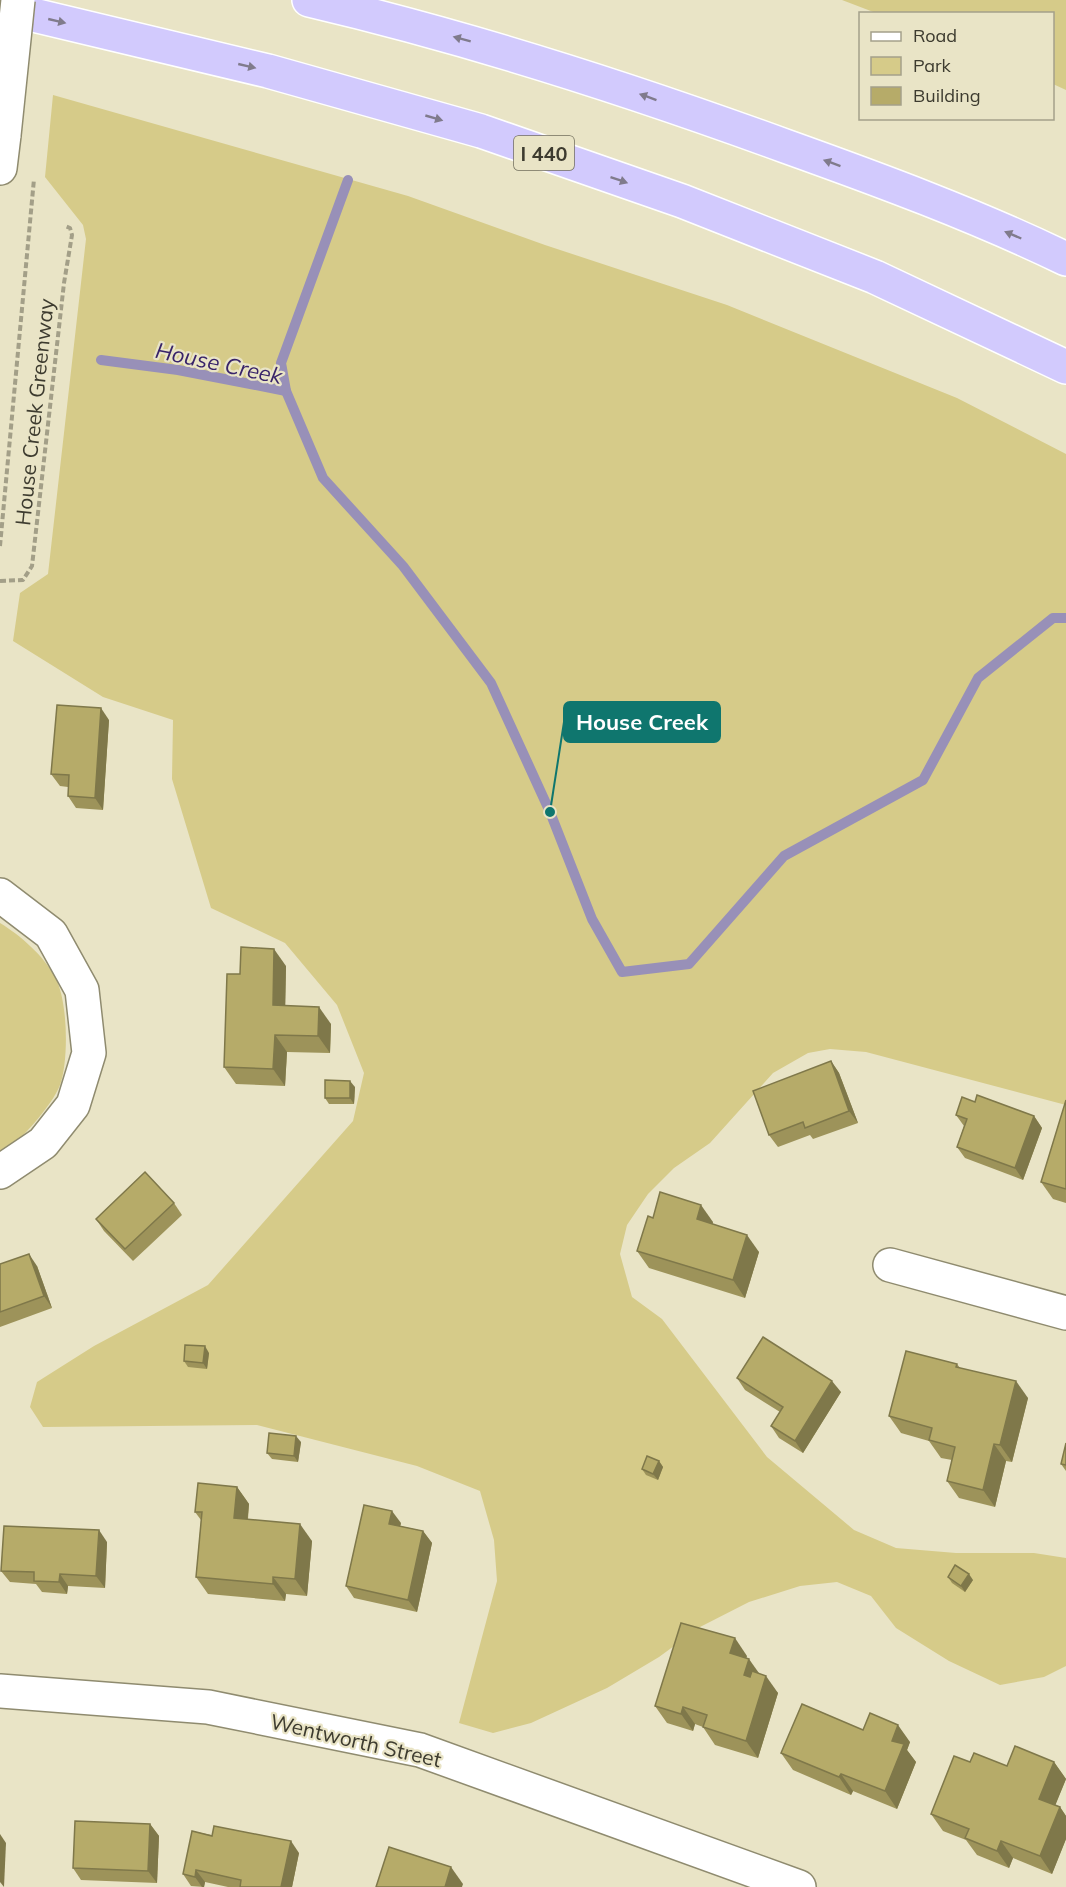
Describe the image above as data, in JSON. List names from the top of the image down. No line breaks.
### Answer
{"streets":{"highway":["I 440"],"street":["Wentworth Street"],"path":["House Creek Greenway"]},"water":["House Creek"],"places":["House Creek"],"legend":["Road","Park","Building"]}
